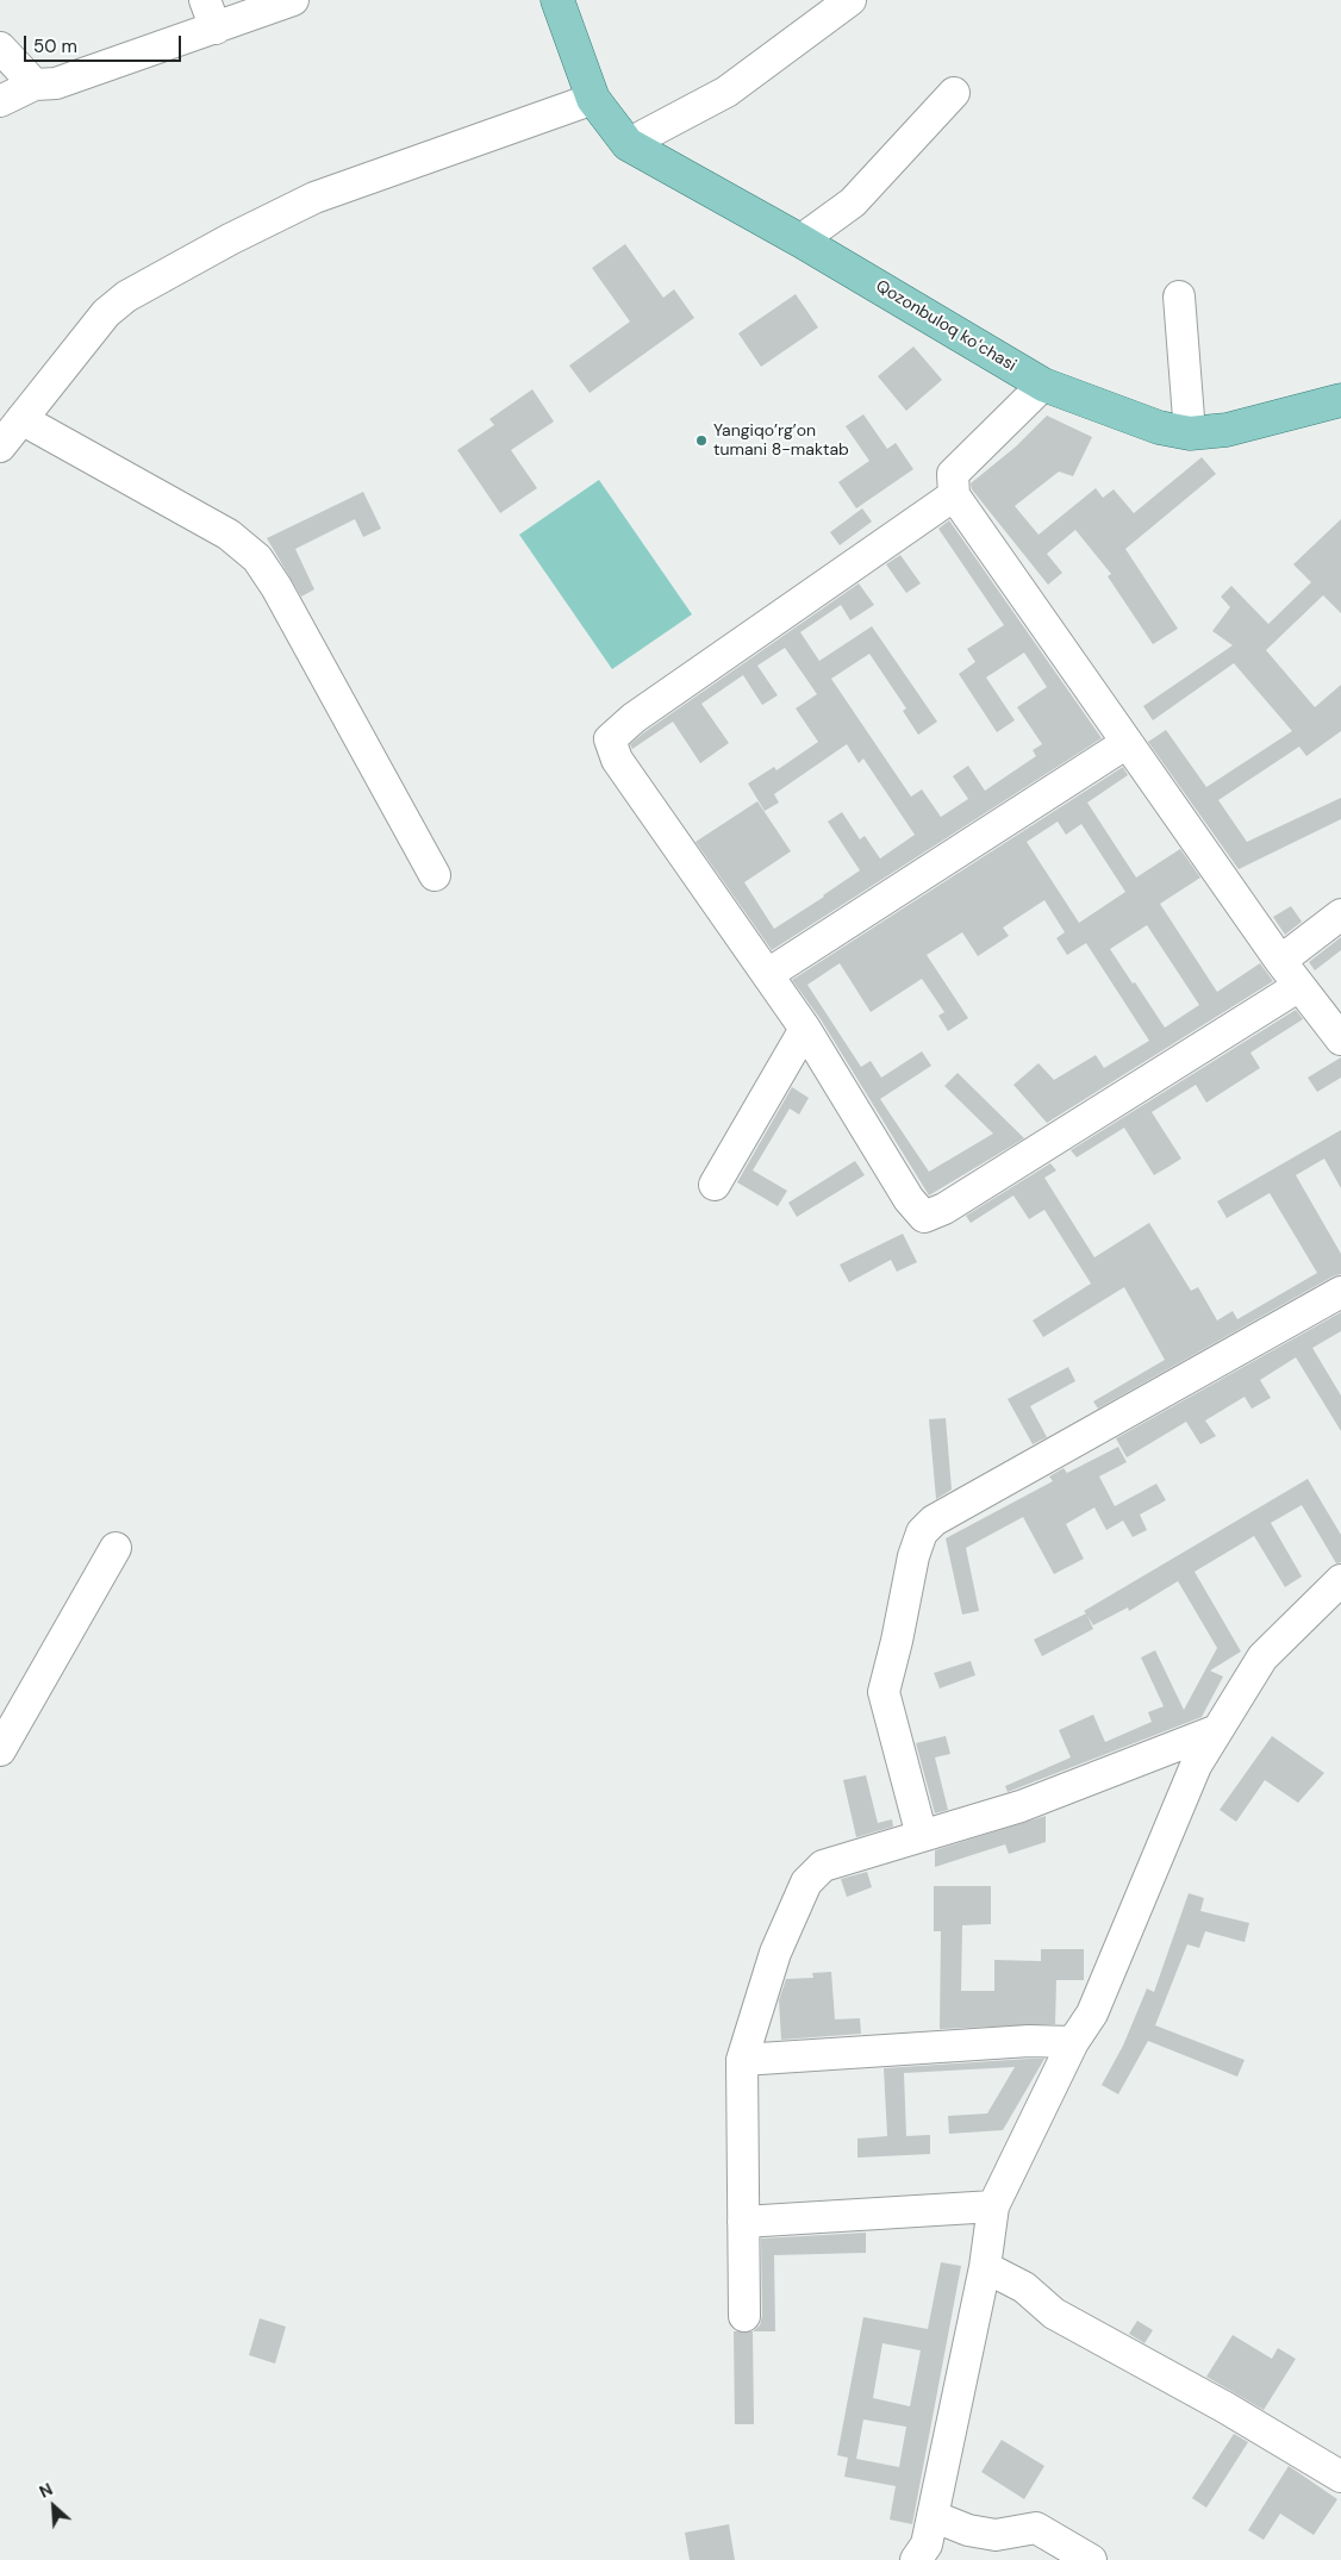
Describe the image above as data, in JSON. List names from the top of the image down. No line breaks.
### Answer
{"streets":{"main road":["Qozonbuloq koʻchasi"]},"places":["Yangiqo’rg’on tumani 8-maktab"],"scale_bar":"50 m","north":"top left"}
